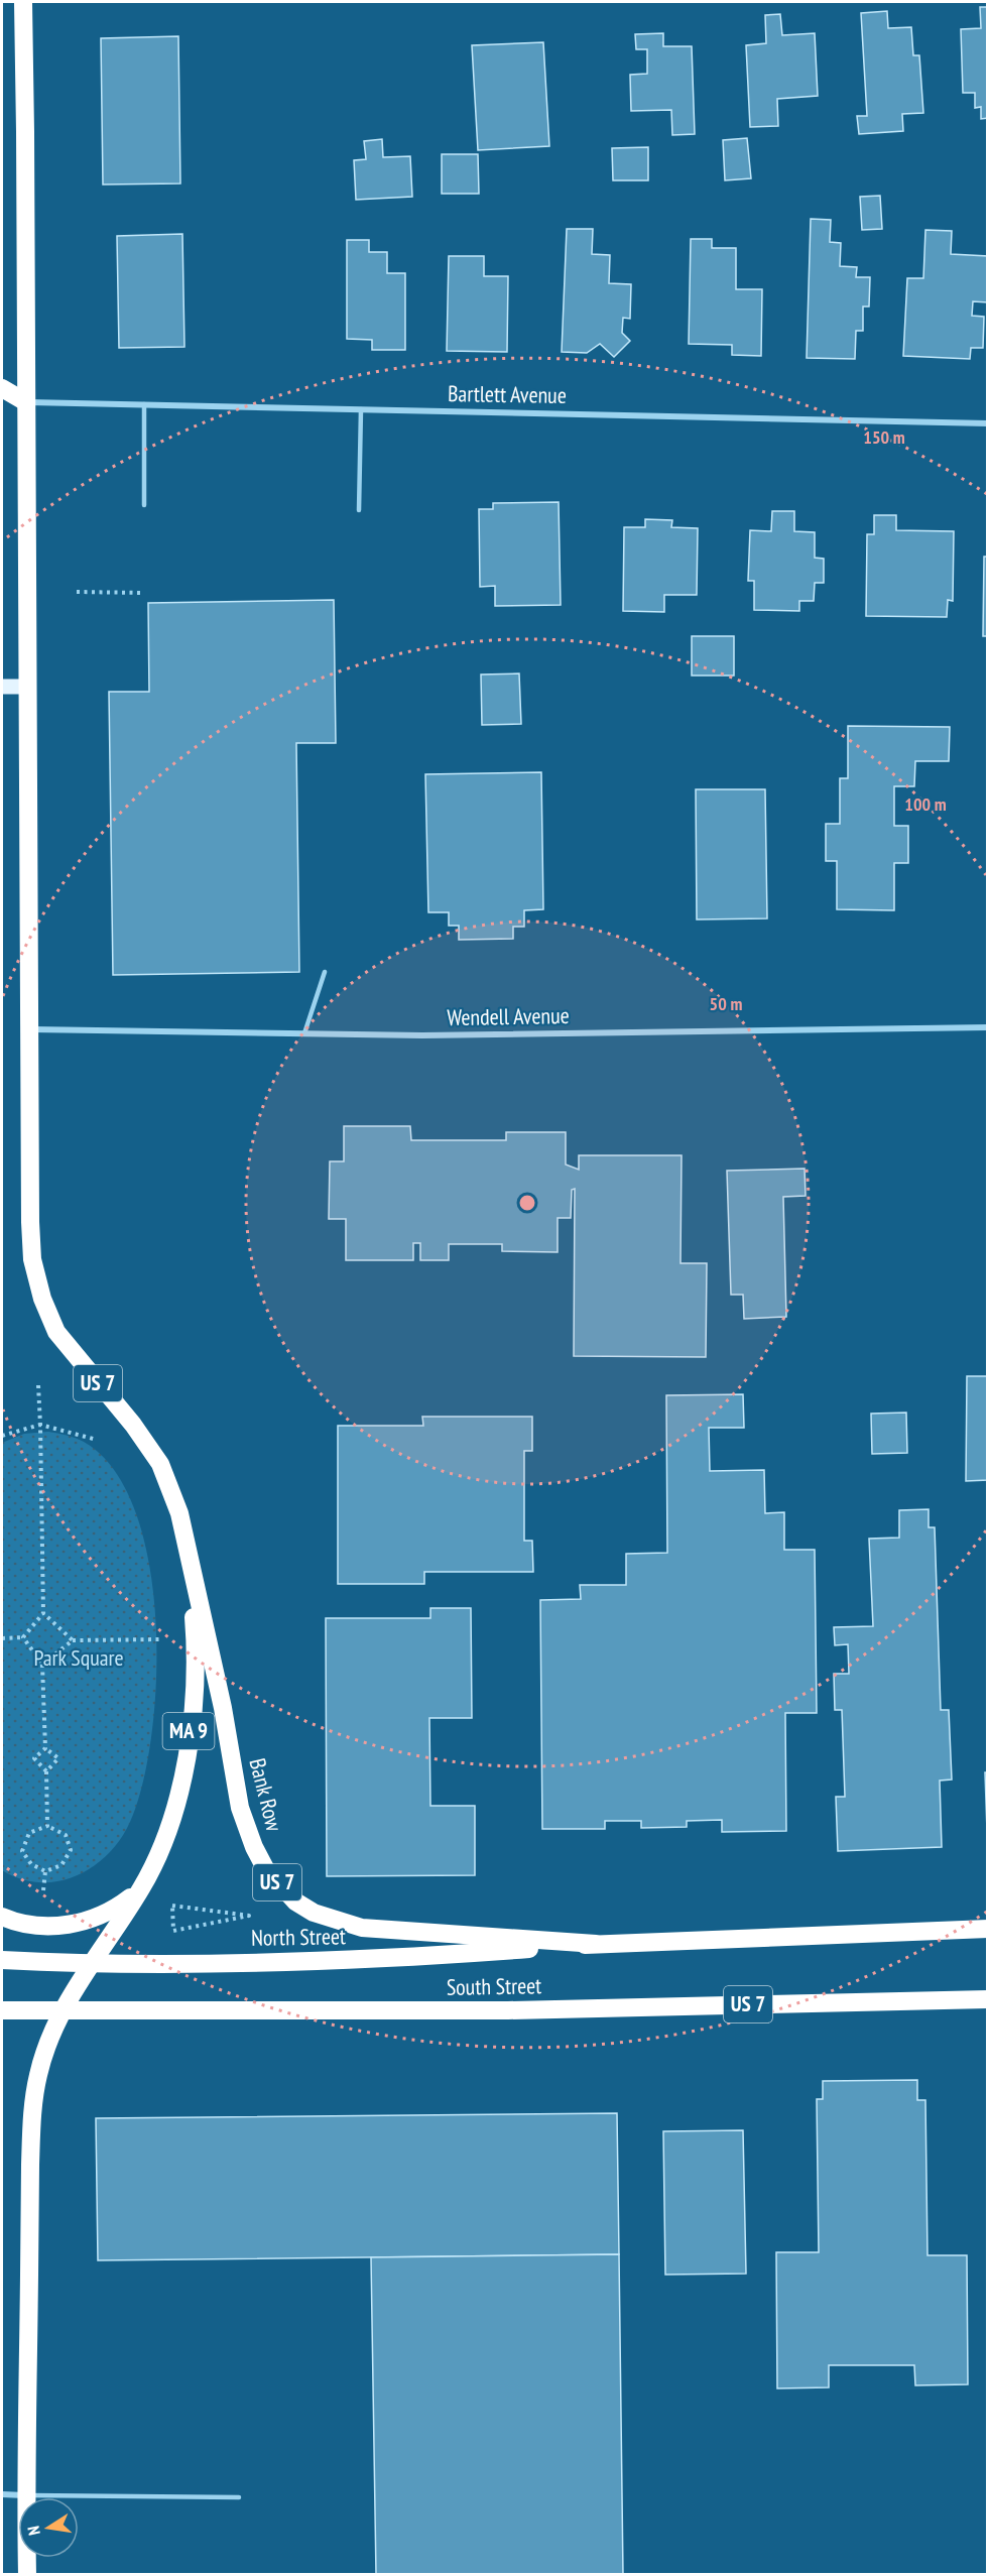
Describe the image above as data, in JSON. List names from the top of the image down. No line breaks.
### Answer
{"streets":{"highway":["US 7","MA 9","Bank Row","North Street","South Street"],"street":["Bartlett Avenue","Wendell Avenue"]},"crossings":[["Wendell Avenue","US 7"],["Wendell Avenue","Bank Row"],["US 7","Bank Row"],["US 7","North Street"],["MA 9","Bank Row"],["MA 9","South Street"],["Bank Row","North Street"],["Bank Row","South Street"]],"parks":["Park Square"],"north":"left","rings":["150 m","100 m","50 m"]}
